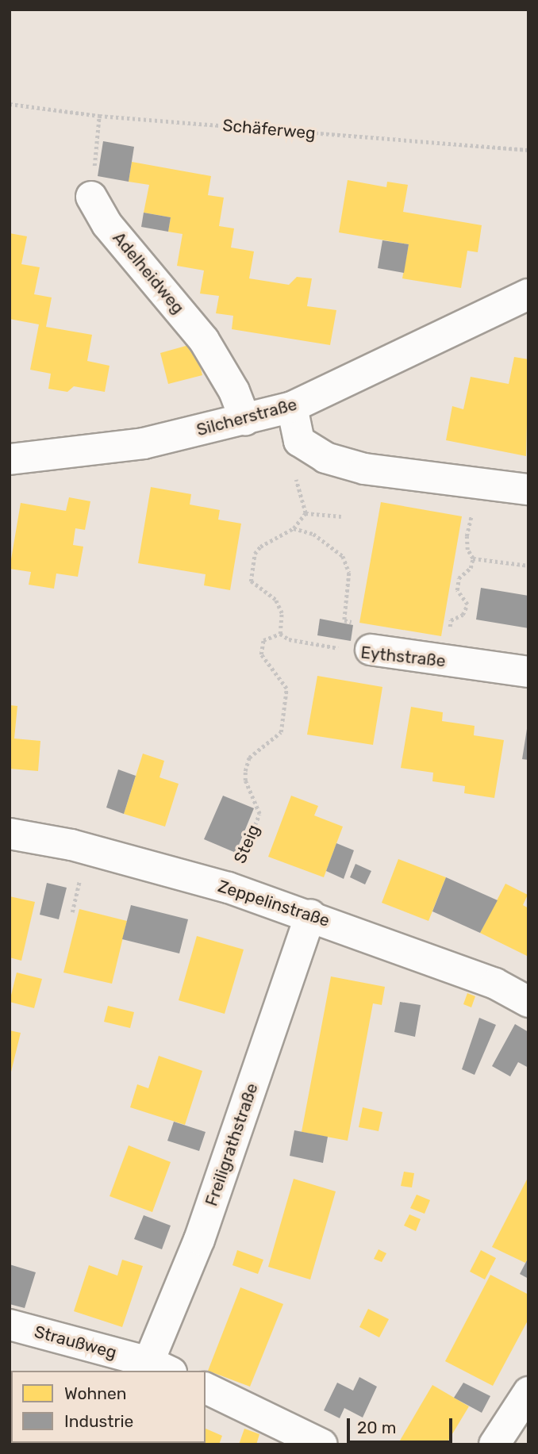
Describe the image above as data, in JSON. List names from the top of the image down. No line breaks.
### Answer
{"streets":{"street":["Adelheidweg","Silcherstraße","Eythstraße","Zeppelinstraße","Freiligrathstraße","Straußweg"],"path":["Schäferweg","Steig"]},"crossings":[["Adelheidweg","Silcherstraße"],["Eythstraße","Steig"],["Steig","Zeppelinstraße"],["Zeppelinstraße","Freiligrathstraße"],["Freiligrathstraße","Straußweg"]],"legend":["Wohnen","Industrie"],"scale_bar":"20 m"}
